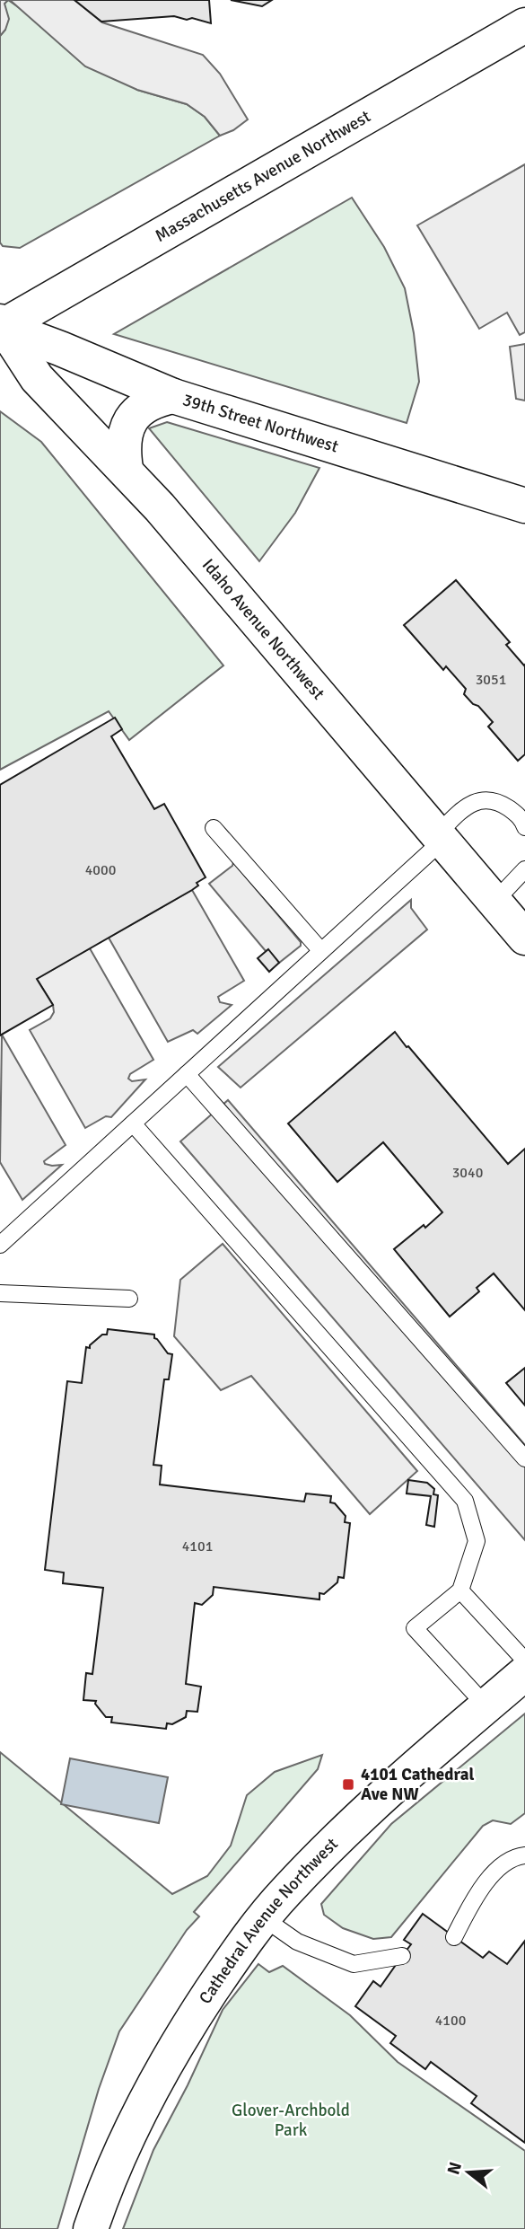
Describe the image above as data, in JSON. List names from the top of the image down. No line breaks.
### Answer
{"streets":{"street":["Massachusetts Avenue Northwest","39th Street Northwest","Idaho Avenue Northwest","Cathedral Avenue Northwest"]},"crossings":[["Massachusetts Avenue Northwest","39th Street Northwest"],["Massachusetts Avenue Northwest","Idaho Avenue Northwest"],["39th Street Northwest","Idaho Avenue Northwest"]],"parks":["Glover-Archbold Park"],"places":{"transit":["4101 Cathedral Ave NW"]},"house_numbers":["3051","4000","3040","4101","4100"],"north":"left"}
